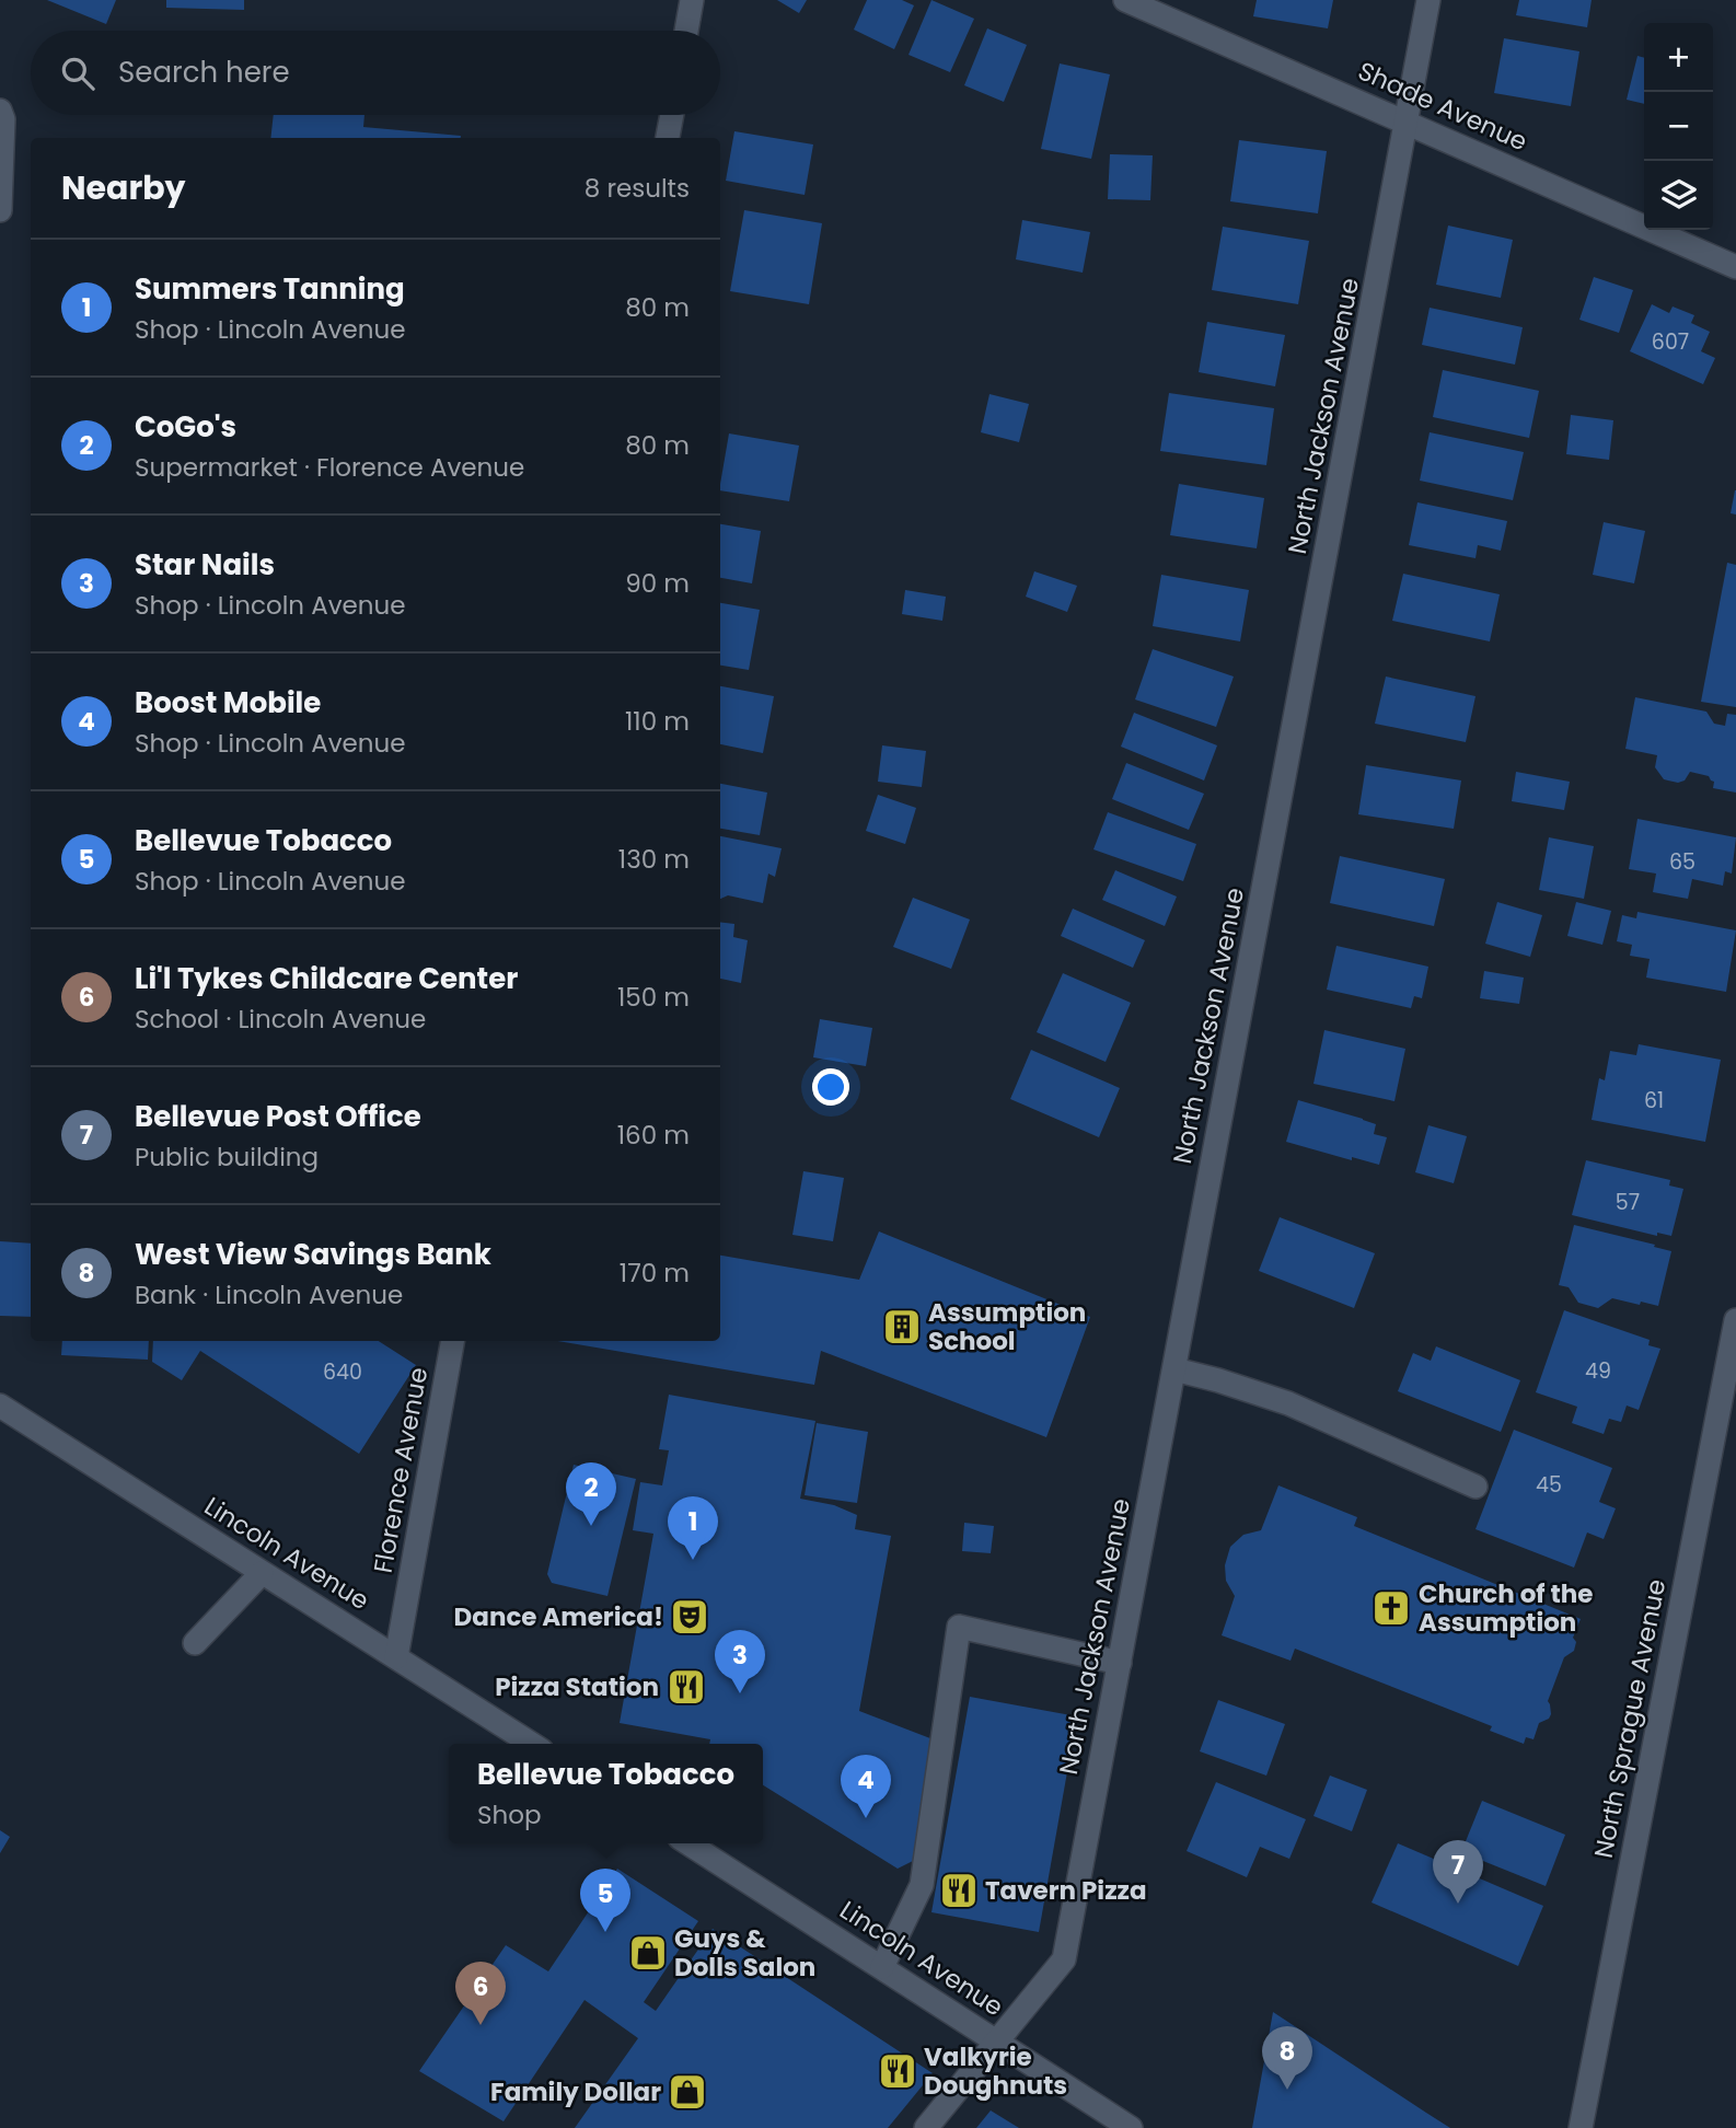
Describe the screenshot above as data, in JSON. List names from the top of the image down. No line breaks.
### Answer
{"streets":{"street":["Shade Avenue","North Jackson Avenue","Florence Avenue","Lincoln Avenue","North Sprague Avenue"]},"crossings":[["Shade Avenue","North Jackson Avenue"],["North Jackson Avenue","Lincoln Avenue"],["Florence Avenue","Lincoln Avenue"]],"places":{"building":["Assumption School"],"church":["Church of the Assumption"],"theatre":["Dance America!"],"restaurant":["Pizza Station","Tavern Pizza","Valkyrie Doughnuts"],"shop":["Guys & Dolls Salon","Family Dollar"]},"house_numbers":["607","65","61","57","49","640","45"],"page":{"map_buttons":["+","−"],"search":"Search here","heading":["Nearby","8 results"],"list":[{"mark":"1","name":"Summers Tanning","note":"Shop · Lincoln Avenue","value":"80 m"},{"mark":"2","name":"CoGo's","note":"Supermarket · Florence Avenue","value":"80 m"},{"mark":"3","name":"Star Nails","note":"Shop · Lincoln Avenue","value":"90 m"},{"mark":"4","name":"Boost Mobile","note":"Shop · Lincoln Avenue","value":"110 m"},{"mark":"5","name":"Bellevue Tobacco","note":"Shop · Lincoln Avenue","value":"130 m"},{"mark":"6","name":"Li'l Tykes Childcare Center","note":"School · Lincoln Avenue","value":"150 m"},{"mark":"7","name":"Bellevue Post Office","note":"Public building","value":"160 m"},{"mark":"8","name":"West View Savings Bank","note":"Bank · Lincoln Avenue","value":"170 m"}],"pins":["2","1","3","4","7","5","6","8"],"popup":["Bellevue Tobacco","Shop"]}}
